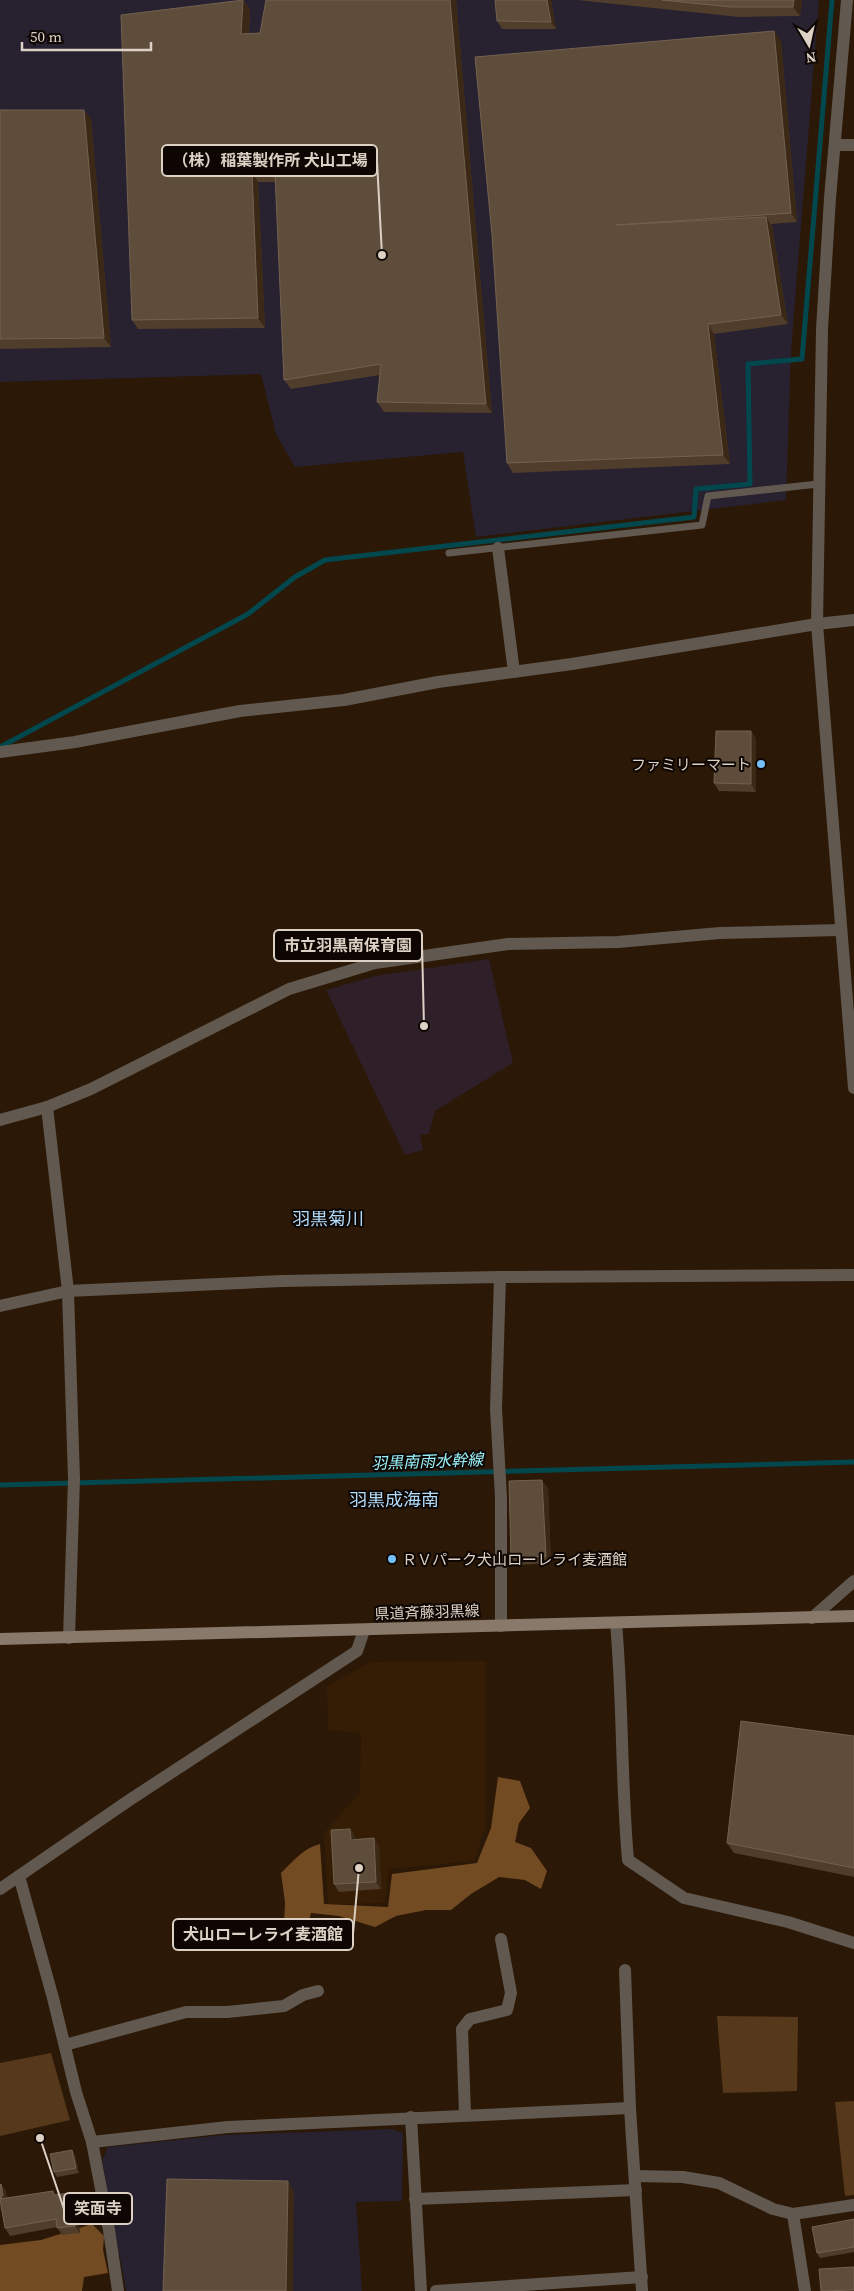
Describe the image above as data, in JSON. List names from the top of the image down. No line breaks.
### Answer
{"streets":{"main road":["県道斉藤羽黒線"]},"districts":["羽黒菊川","羽黒成海南"],"water":["羽黒南雨水幹線"],"places":["（株）稲葉製作所 犬山工場","ファミリーマート","市立羽黒南保育園","ＲＶパーク犬山ローレライ麦酒館","犬山ローレライ麦酒館","笑面寺"],"scale_bar":"50 m","north":"bottom"}
